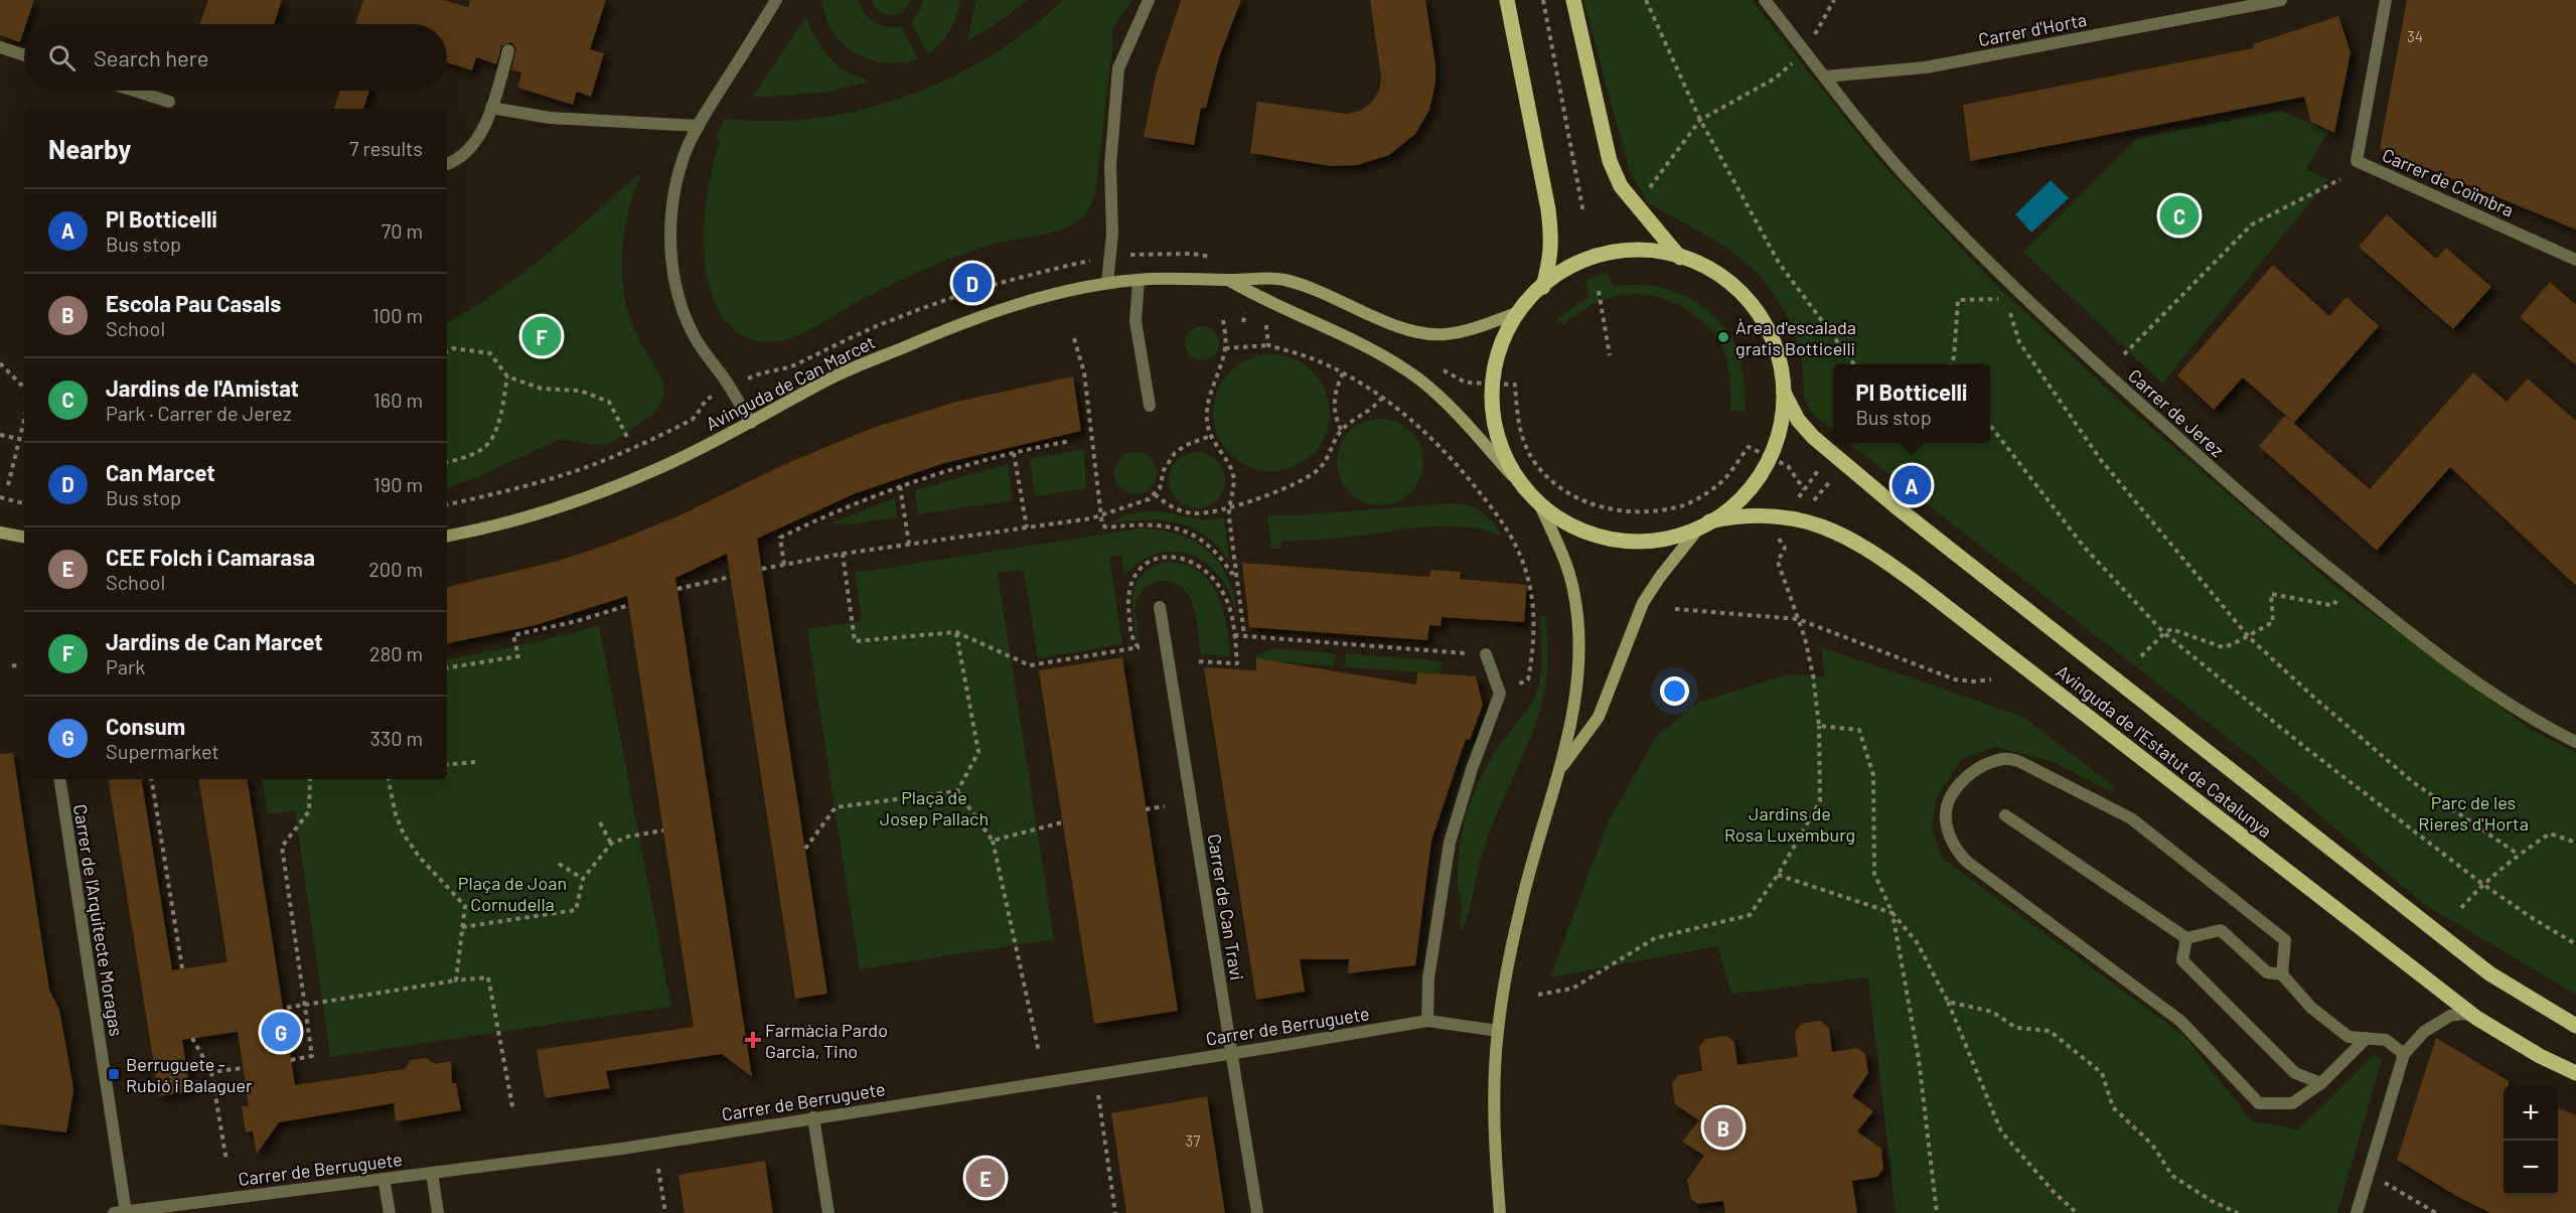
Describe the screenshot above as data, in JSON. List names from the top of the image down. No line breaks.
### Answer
{"streets":{"main road":["Avinguda de l'Estatut de Catalunya"],"street":["Carrer d'Horta","Carrer de Coïmbra","Avinguda de Can Marcet","Carrer de Jerez","Carrer de Can Travi","Carrer de l'Arquitecte Moragas","Carrer de Berruguete"]},"crossings":[["Carrer d'Horta","Carrer de Jerez"],["Carrer de Can Travi","Carrer de Berruguete"],["Carrer de l'Arquitecte Moragas","Carrer de Berruguete"]],"parks":["Plaça de Josep Pallach","Parc de les Rieres d'Horta","Jardins de Rosa Luxemburg","Plaça de Joan Cornudella"],"places":{"other":["Àrea d'escalada gratis Botticelli"],"health":["Farmàcia Pardo Garcia, Tino"],"transit":["Berruguete - Rubió i Balaguer"]},"house_numbers":["34","37"],"page":{"search":"Search here","heading":["Nearby","7 results"],"list":[{"mark":"A","name":"Pl Botticelli","note":"Bus stop","value":"70 m"},{"mark":"B","name":"Escola Pau Casals","note":"School","value":"100 m"},{"mark":"C","name":"Jardins de l'Amistat","note":"Park · Carrer de Jerez","value":"160 m"},{"mark":"D","name":"Can Marcet","note":"Bus stop","value":"190 m"},{"mark":"E","name":"CEE Folch i Camarasa","note":"School","value":"200 m"},{"mark":"F","name":"Jardins de Can Marcet","note":"Park","value":"280 m"},{"mark":"G","name":"Consum","note":"Supermarket","value":"330 m"}],"pins":["C","D","F","A","G","B","E"],"popup":["Pl Botticelli","Bus stop"],"map_buttons":["+","−"]}}
